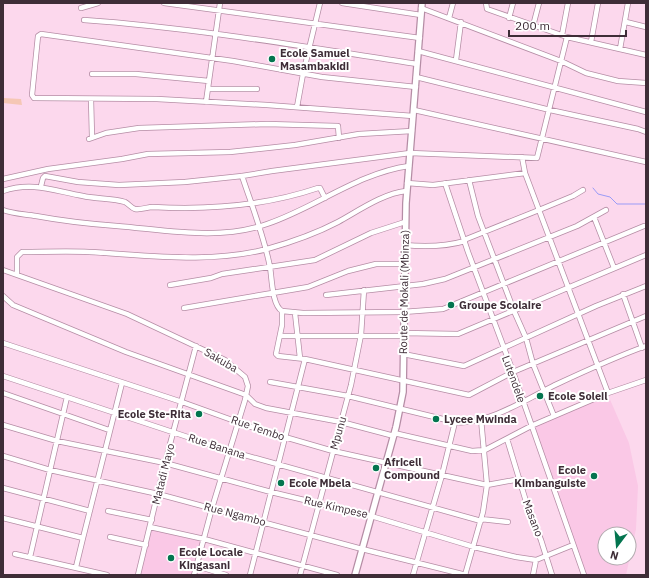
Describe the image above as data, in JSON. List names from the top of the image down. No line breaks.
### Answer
{"streets":{"street":["Route de Mokali (Mbinza)","Sakuba","Lutendele","Rue Tembo","Mpunu","Rue Banana","Matadi Mayo","Rue Kimpese","Rue Ngambo","Masano"]},"crossings":[["Route de Mokali (Mbinza)","Rue Tembo"],["Route de Mokali (Mbinza)","Rue Banana"],["Route de Mokali (Mbinza)","Rue Kimpese"],["Route de Mokali (Mbinza)","Rue Ngambo"],["Sakuba","Rue Tembo"],["Sakuba","Rue Banana"],["Sakuba","Matadi Mayo"],["Sakuba","Rue Kimpese"],["Sakuba","Rue Ngambo"],["Lutendele","Rue Kimpese"],["Rue Tembo","Mpunu"],["Rue Tembo","Matadi Mayo"],["Rue Tembo","Masano"],["Mpunu","Rue Banana"],["Mpunu","Rue Kimpese"],["Mpunu","Rue Ngambo"],["Rue Banana","Matadi Mayo"],["Matadi Mayo","Rue Kimpese"],["Matadi Mayo","Rue Ngambo"],["Rue Kimpese","Masano"]],"places":["Ecole Samuel Masambakidi","Groupe Scolaire","Ecole Soleil","Ecole Ste-Rita","Lycee Mwinda","Africell Compound","Ecole Kimbanguiste","Ecole Mbela","Ecole Locale Kingasani"],"scale_bar":"200 m","north":"bottom"}
